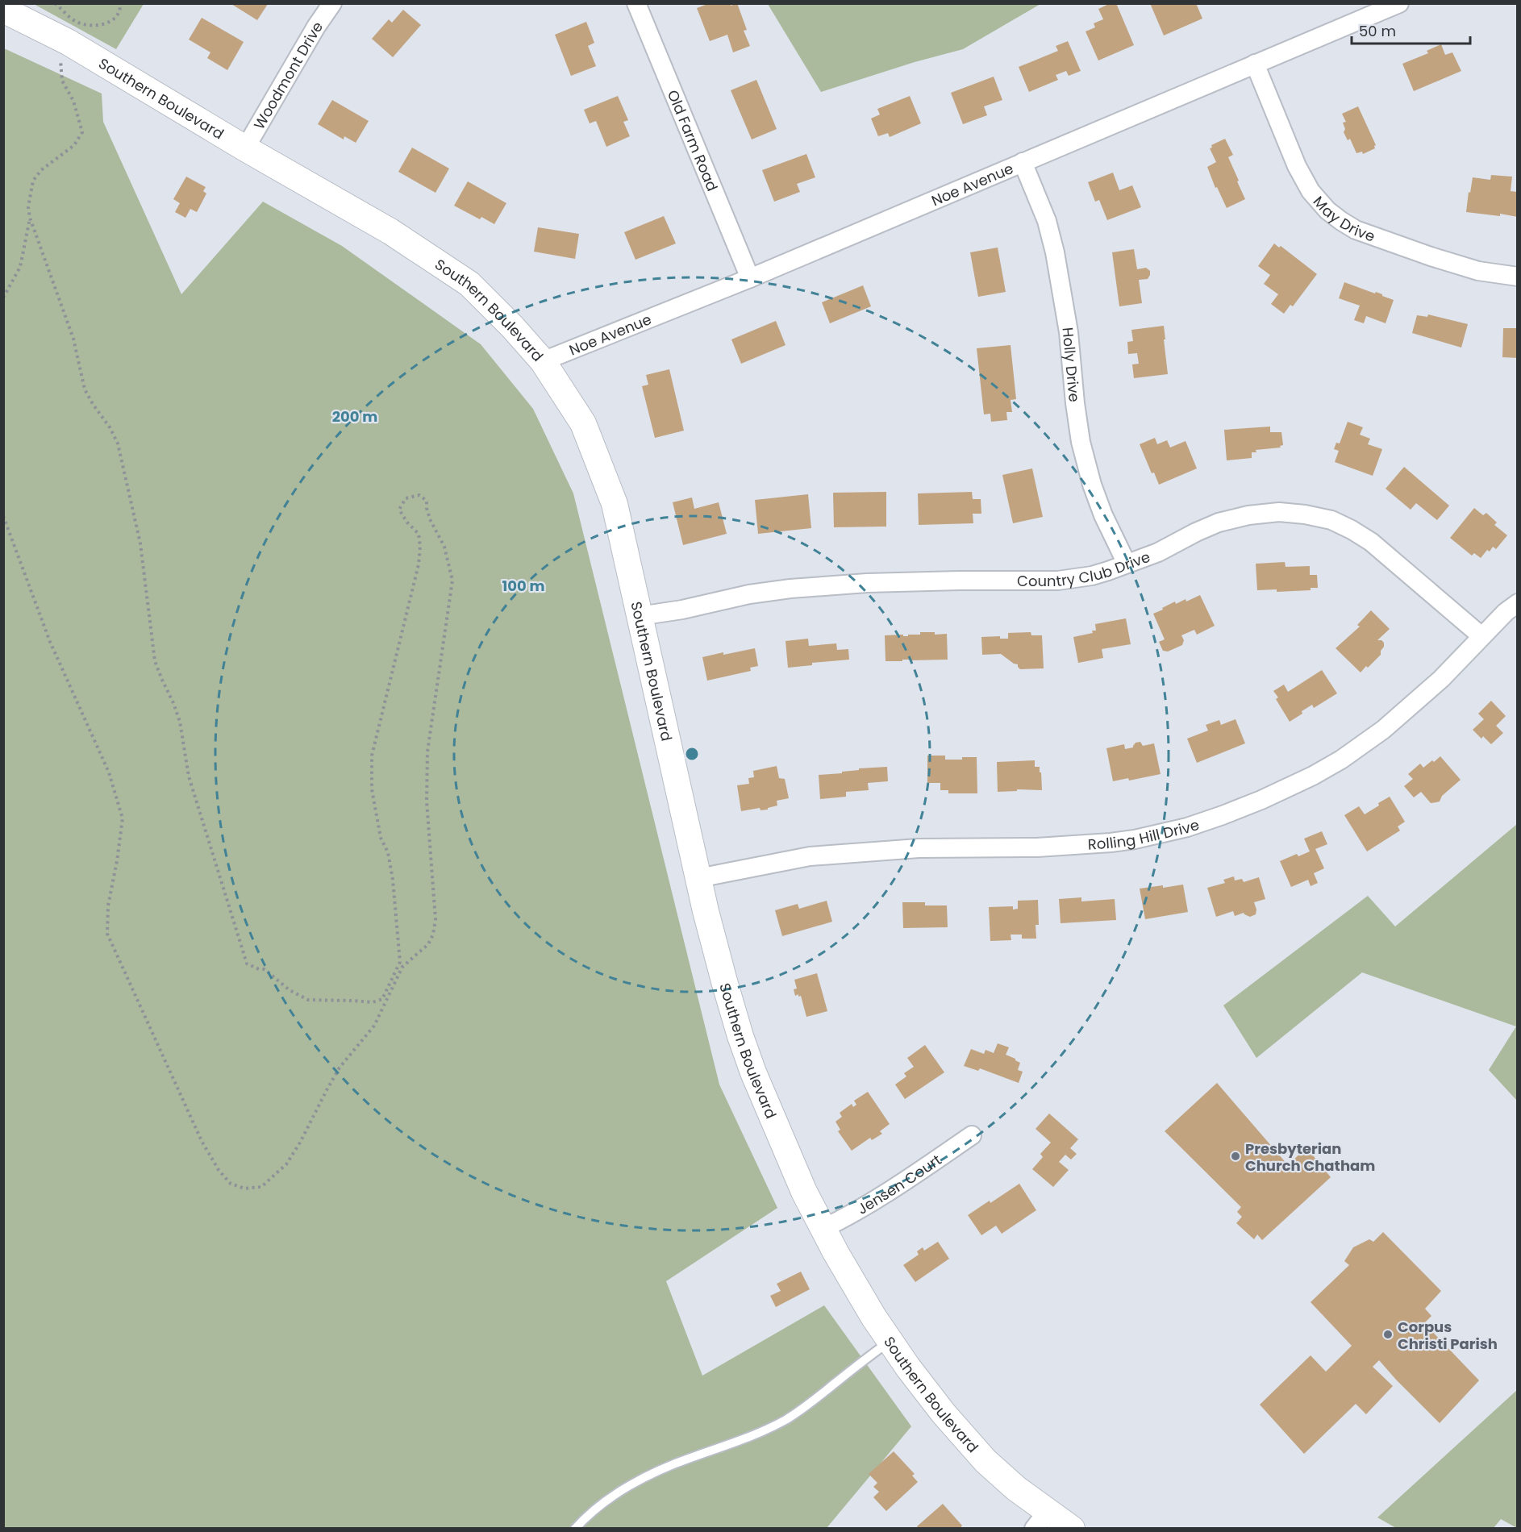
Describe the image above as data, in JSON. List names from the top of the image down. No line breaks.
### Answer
{"streets":{"main road":["Southern Boulevard"],"street":["Woodmont Drive","Old Farm Road","Noe Avenue","May Drive","Holly Drive","Country Club Drive","Rolling Hill Drive","Jensen Court"]},"crossings":[["Woodmont Drive","Southern Boulevard"],["Southern Boulevard","Noe Avenue"],["Southern Boulevard","Country Club Drive"],["Southern Boulevard","Rolling Hill Drive"],["Southern Boulevard","Jensen Court"],["Old Farm Road","Noe Avenue"],["Noe Avenue","May Drive"],["Noe Avenue","Holly Drive"],["Holly Drive","Country Club Drive"],["Country Club Drive","Rolling Hill Drive"]],"places":["Presbyterian Church Chatham","Corpus Christi Parish"],"scale_bar":"50 m","rings":["200 m","100 m"]}
